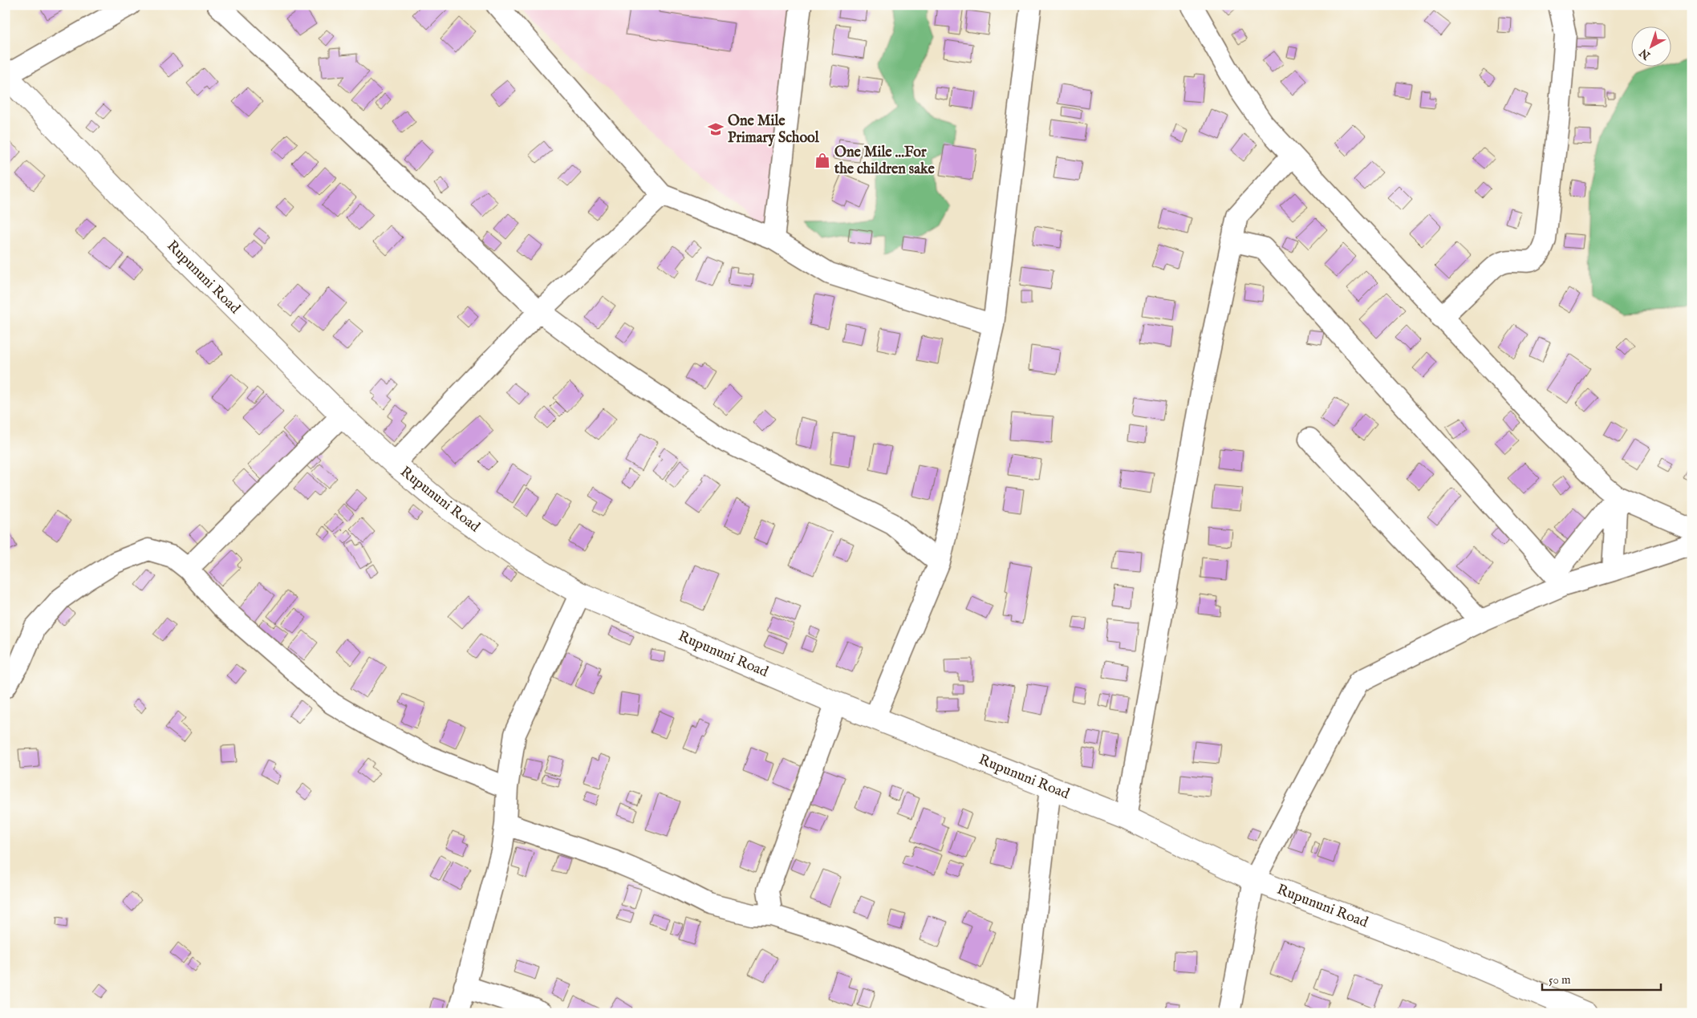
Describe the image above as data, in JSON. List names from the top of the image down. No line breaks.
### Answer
{"streets":{"main road":["Rupununi Road"]},"places":{"school or university":["One Mile Primary School"],"shop":["One Mile ...For the children sake"]},"scale_bar":"50 m","north":"bottom left"}
